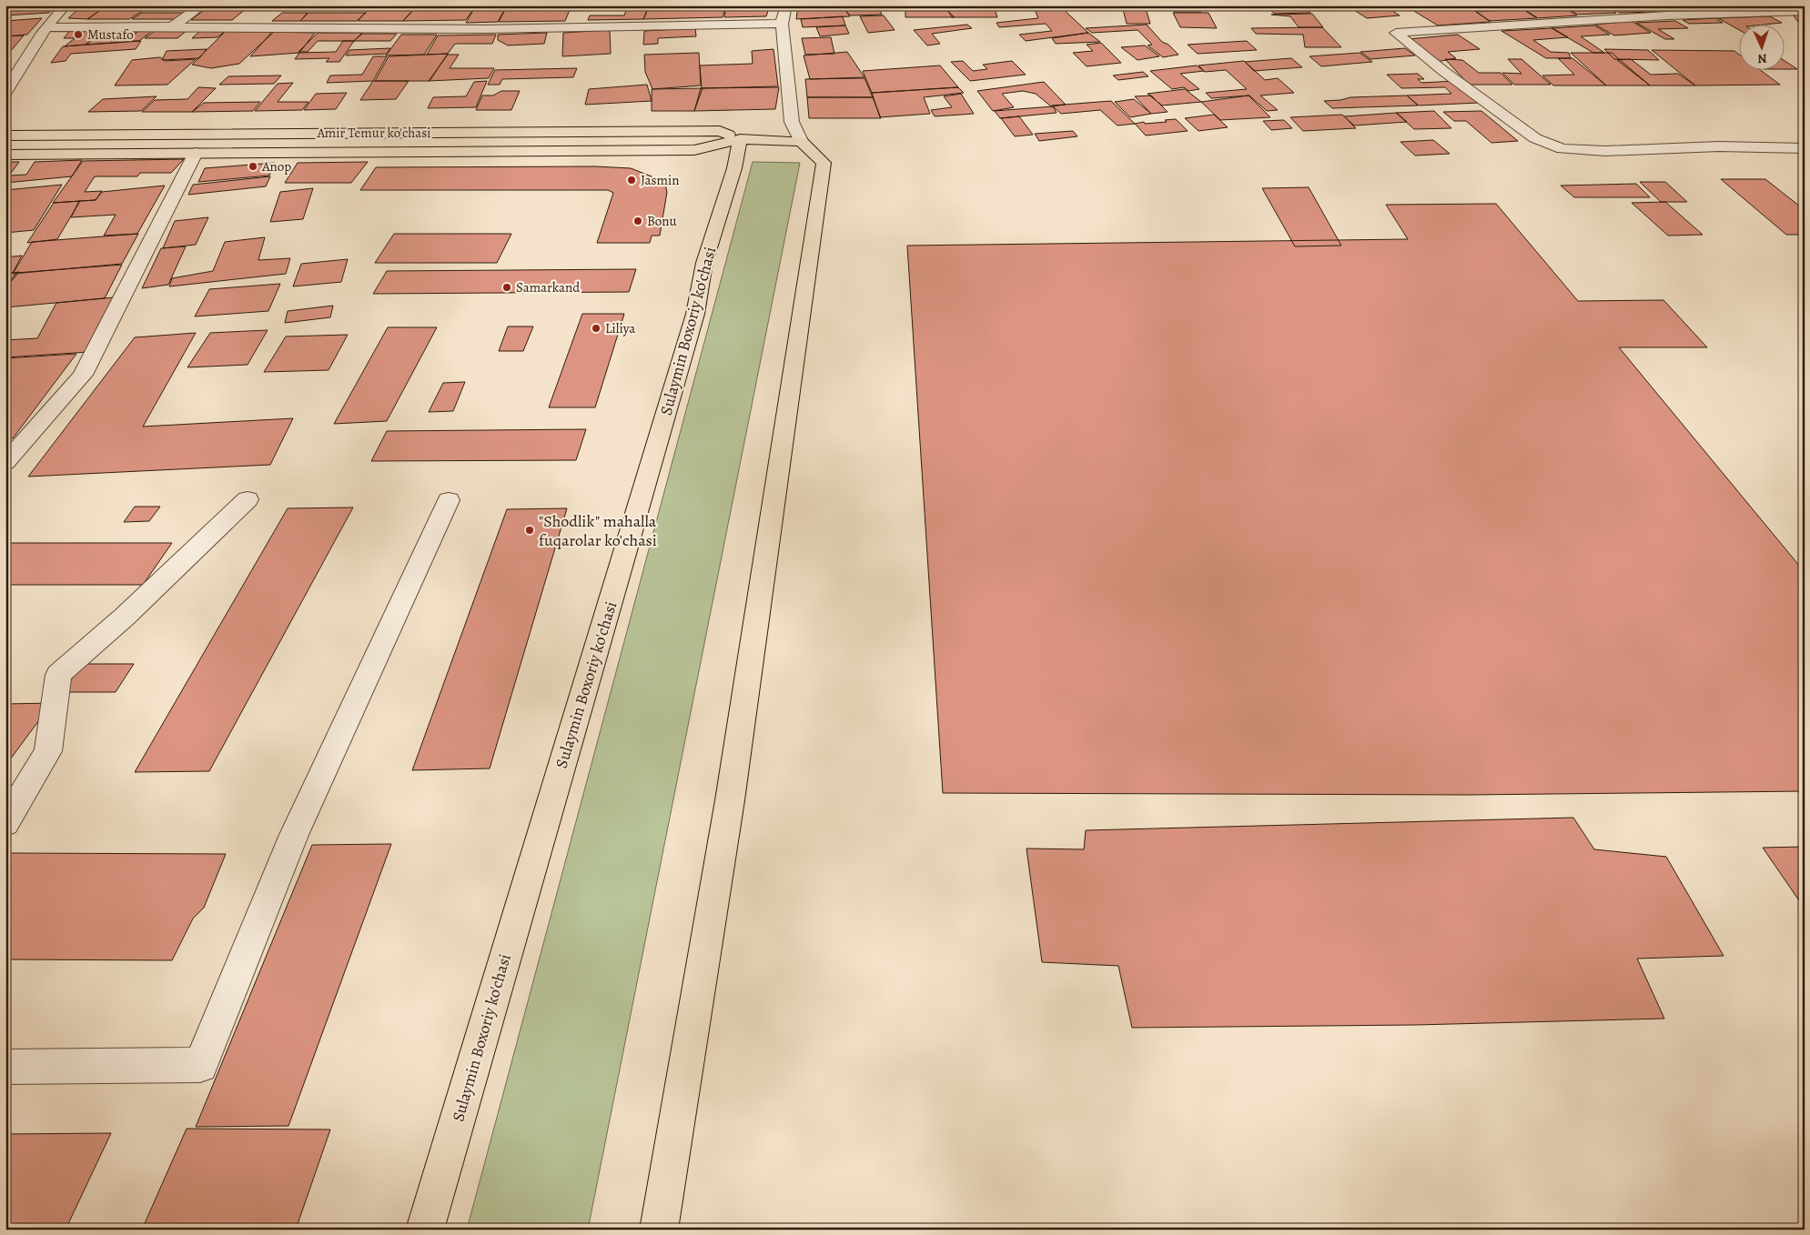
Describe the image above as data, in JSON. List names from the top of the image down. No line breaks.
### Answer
{"streets":{"main road":["Amir Temur ko'chasi","Sulaymin Boxoriy ko'chasi"]},"crossings":[["Amir Temur ko'chasi","Sulaymin Boxoriy ko'chasi"]],"places":["Mustafo","Anop","Jasmin","Bonu","Samarkand","Liliya","\"Shodlik\" mahalla fuqarolar ko'chasi"],"north":"bottom"}
